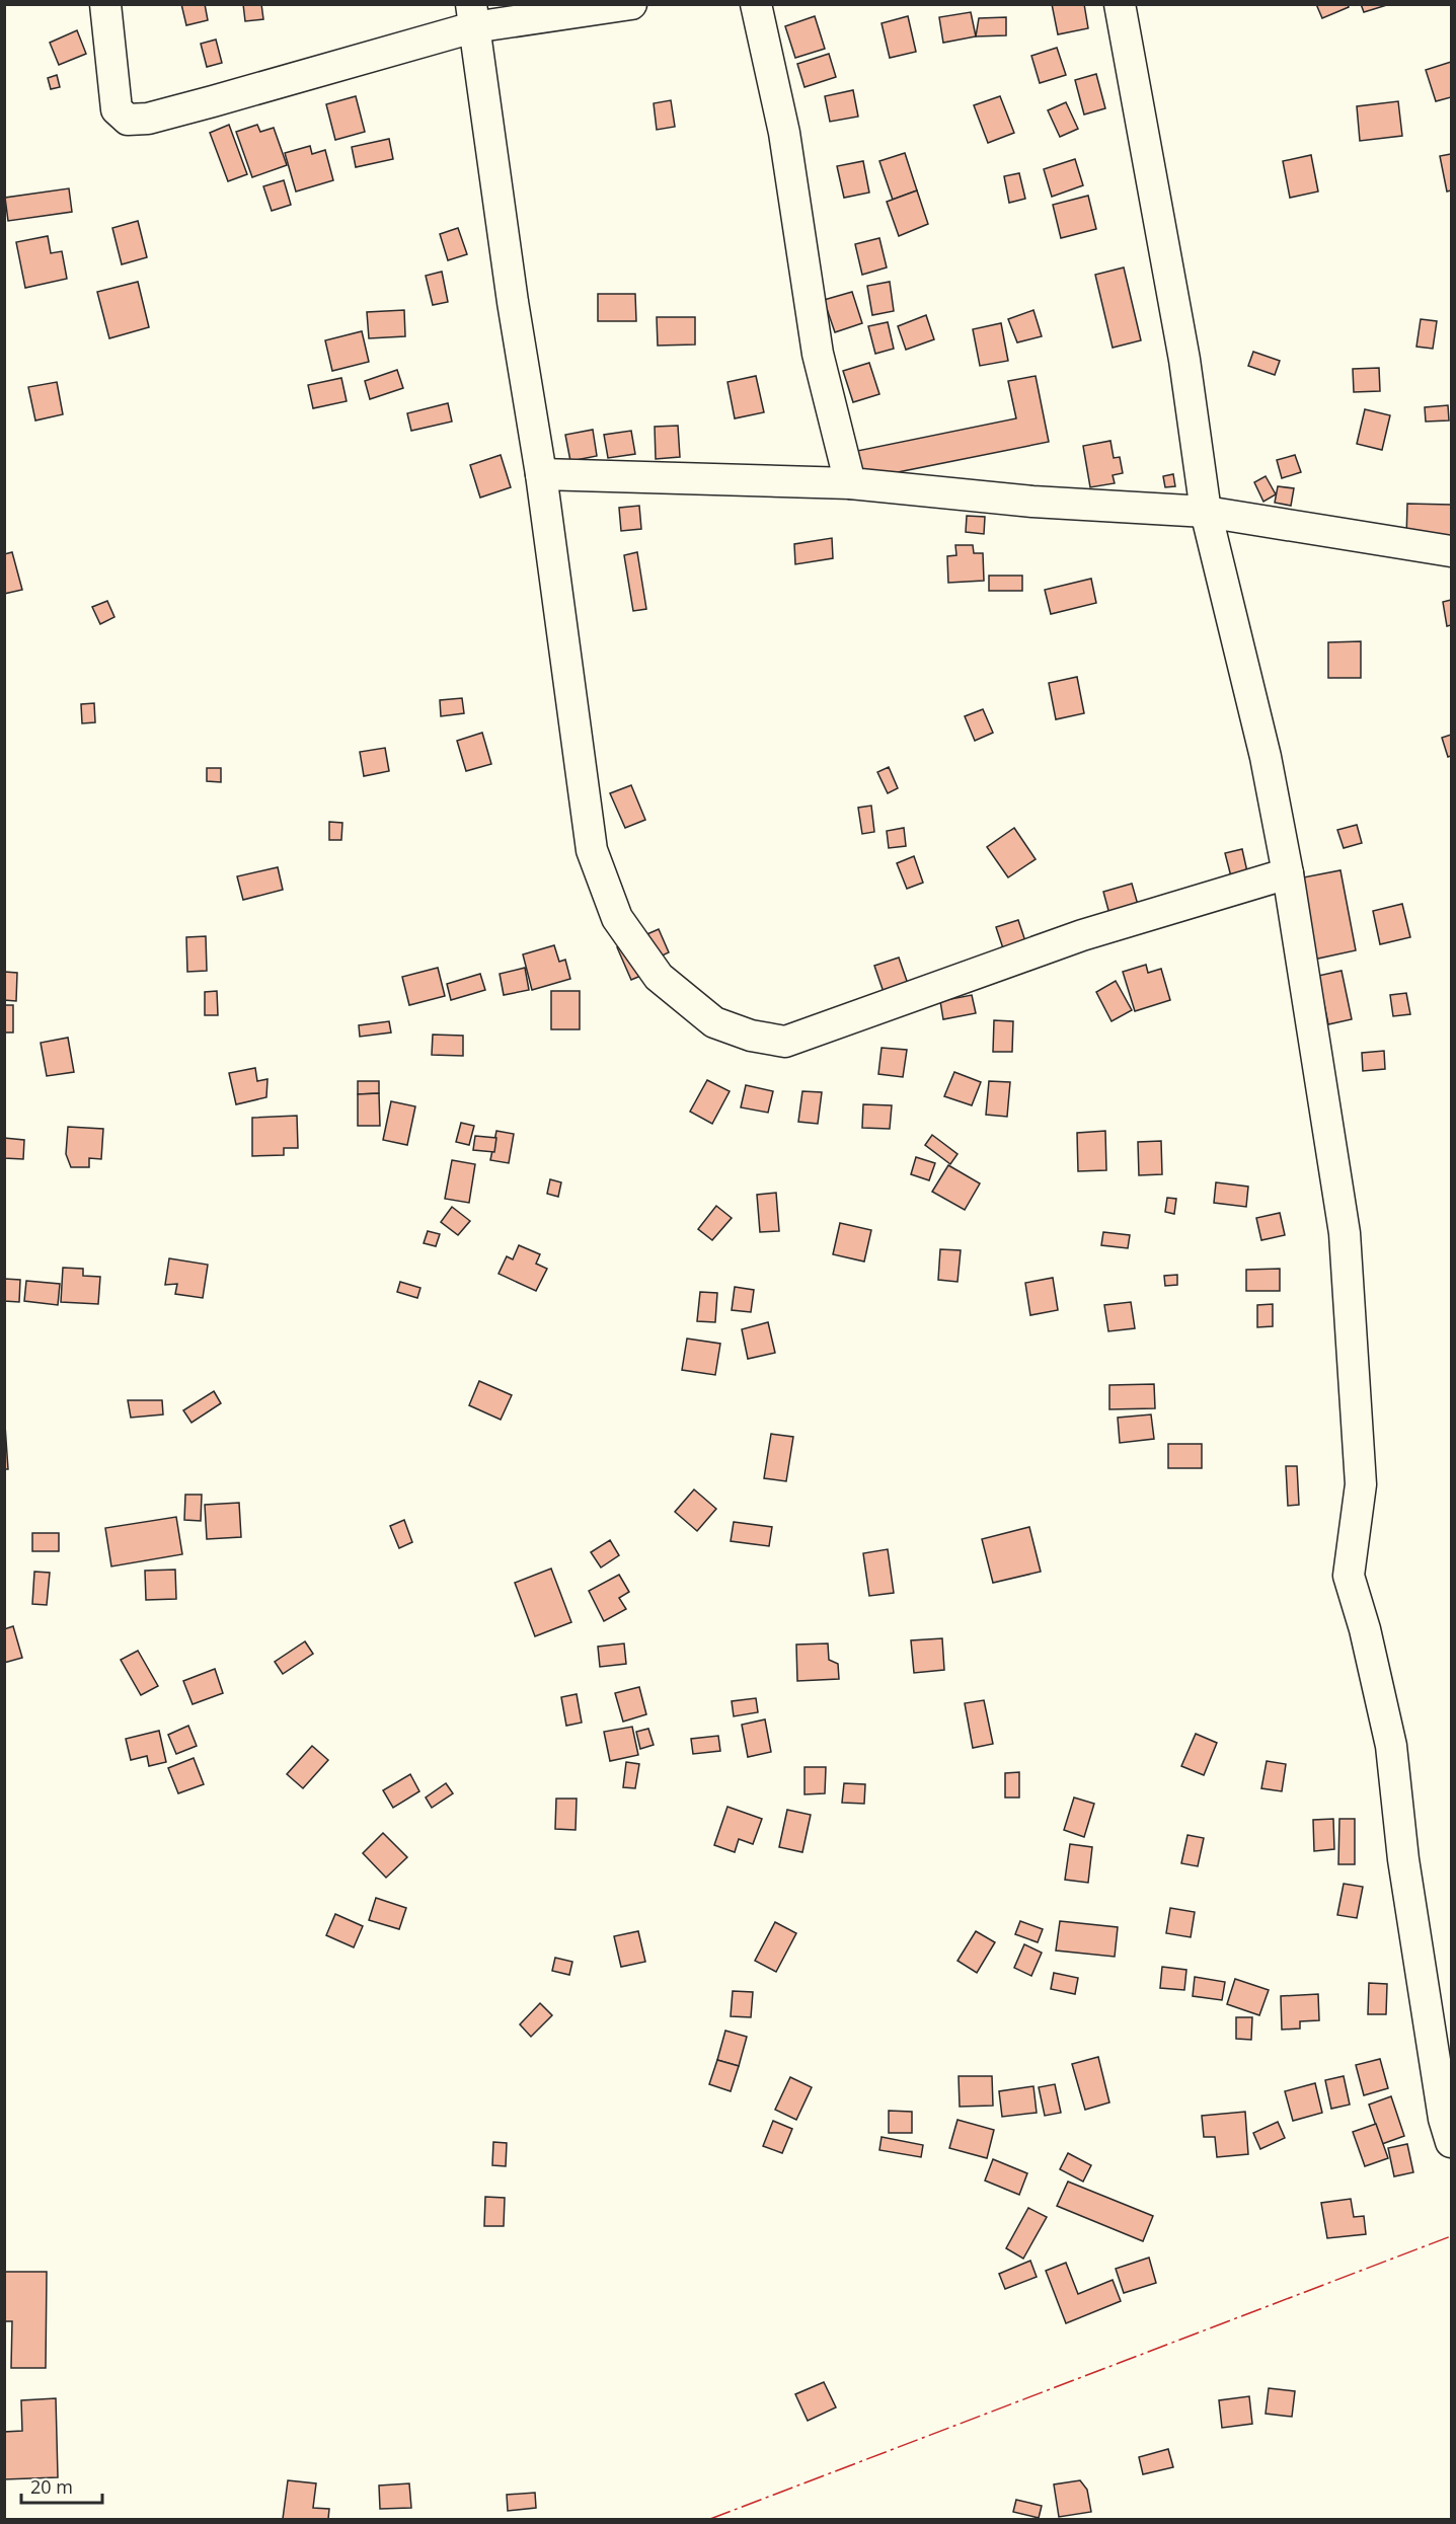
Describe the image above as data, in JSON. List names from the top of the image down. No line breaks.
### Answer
{"scale_bar":"20 m"}
